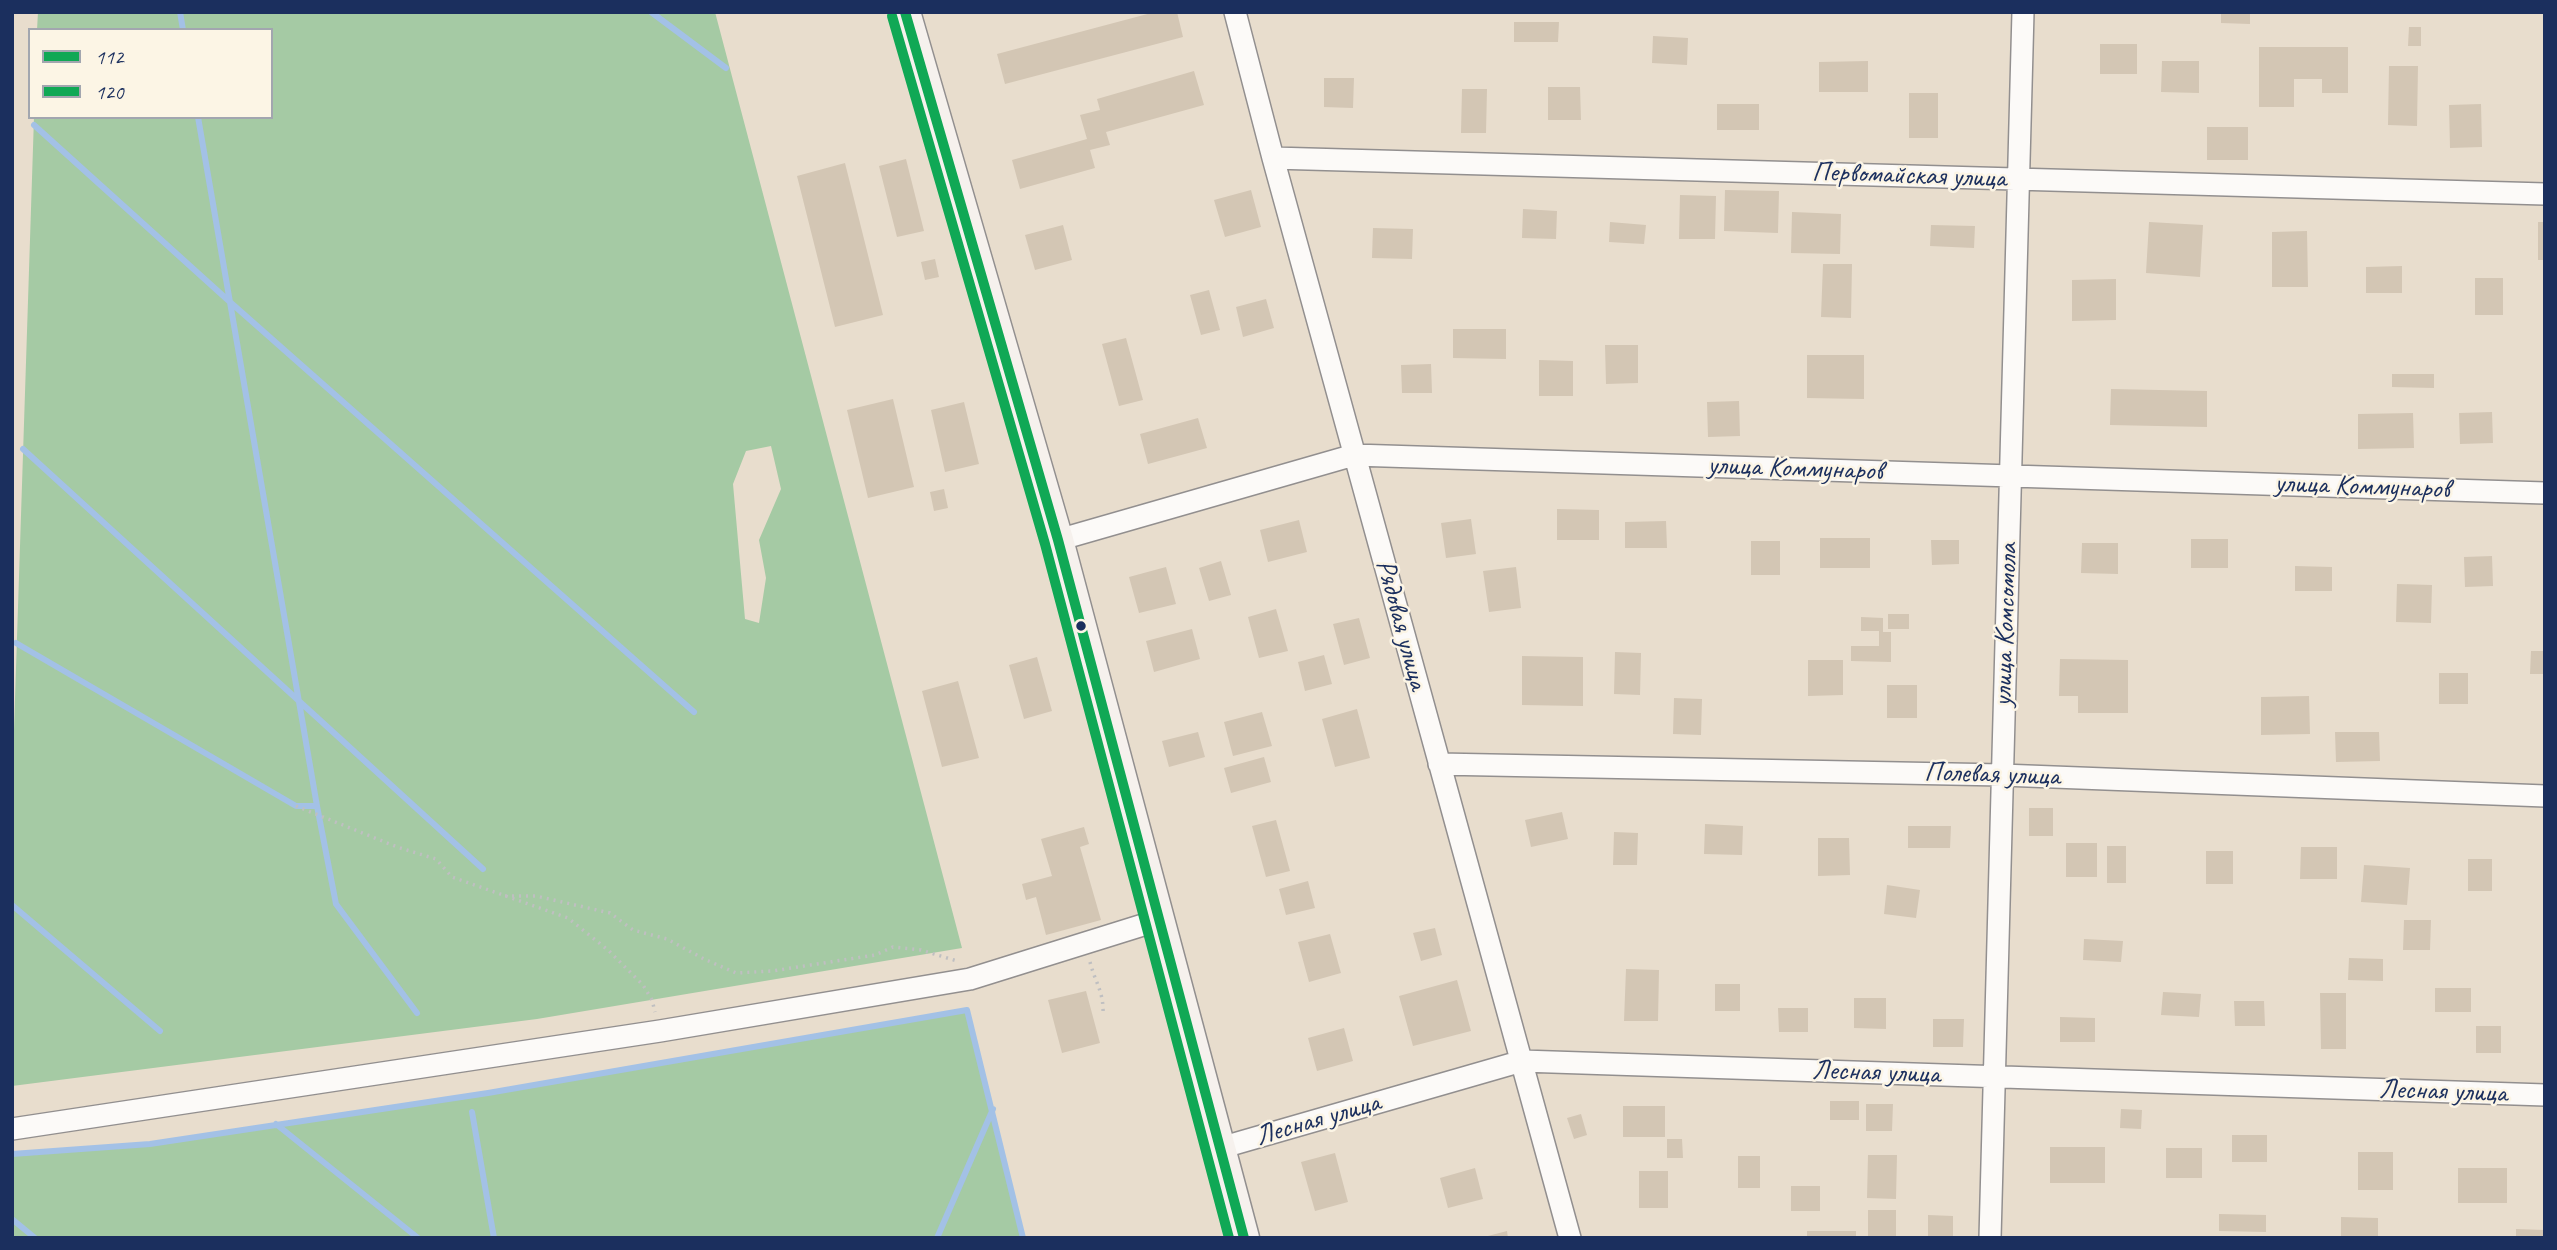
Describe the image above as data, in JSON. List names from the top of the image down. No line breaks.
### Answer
{"streets":{"street":["Первомайская улица","улица Коммунаров","Рядовая улица","улица Комсомола","Полевая улица","Лесная улица"]},"crossings":[["Первомайская улица","Рядовая улица"],["Первомайская улица","улица Комсомола"],["улица Коммунаров","Рядовая улица"],["улица Коммунаров","улица Комсомола"],["Рядовая улица","Полевая улица"],["Рядовая улица","Лесная улица"],["улица Комсомола","Полевая улица"],["улица Комсомола","Лесная улица"]],"lines":["transit line 112","transit line 120"],"legend":["112","120"]}
